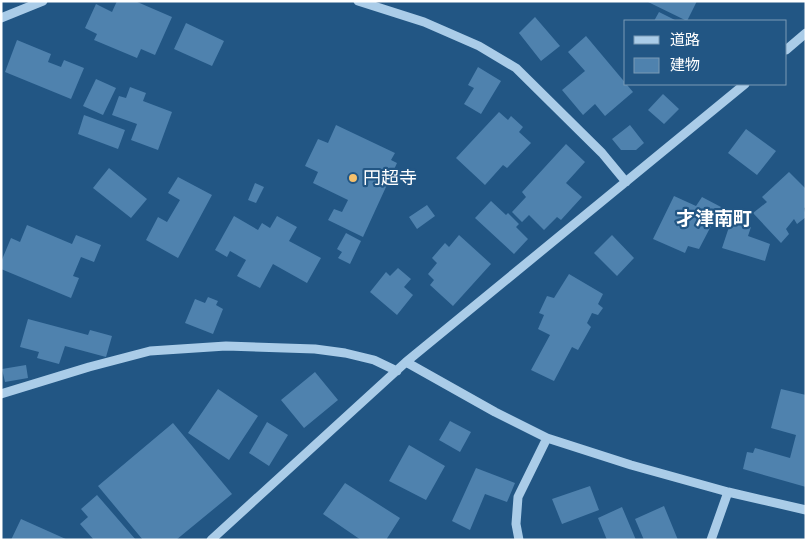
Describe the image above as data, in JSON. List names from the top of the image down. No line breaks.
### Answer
{"districts":["才津南町"],"places":["円超寺"],"legend":["道路","建物"]}
